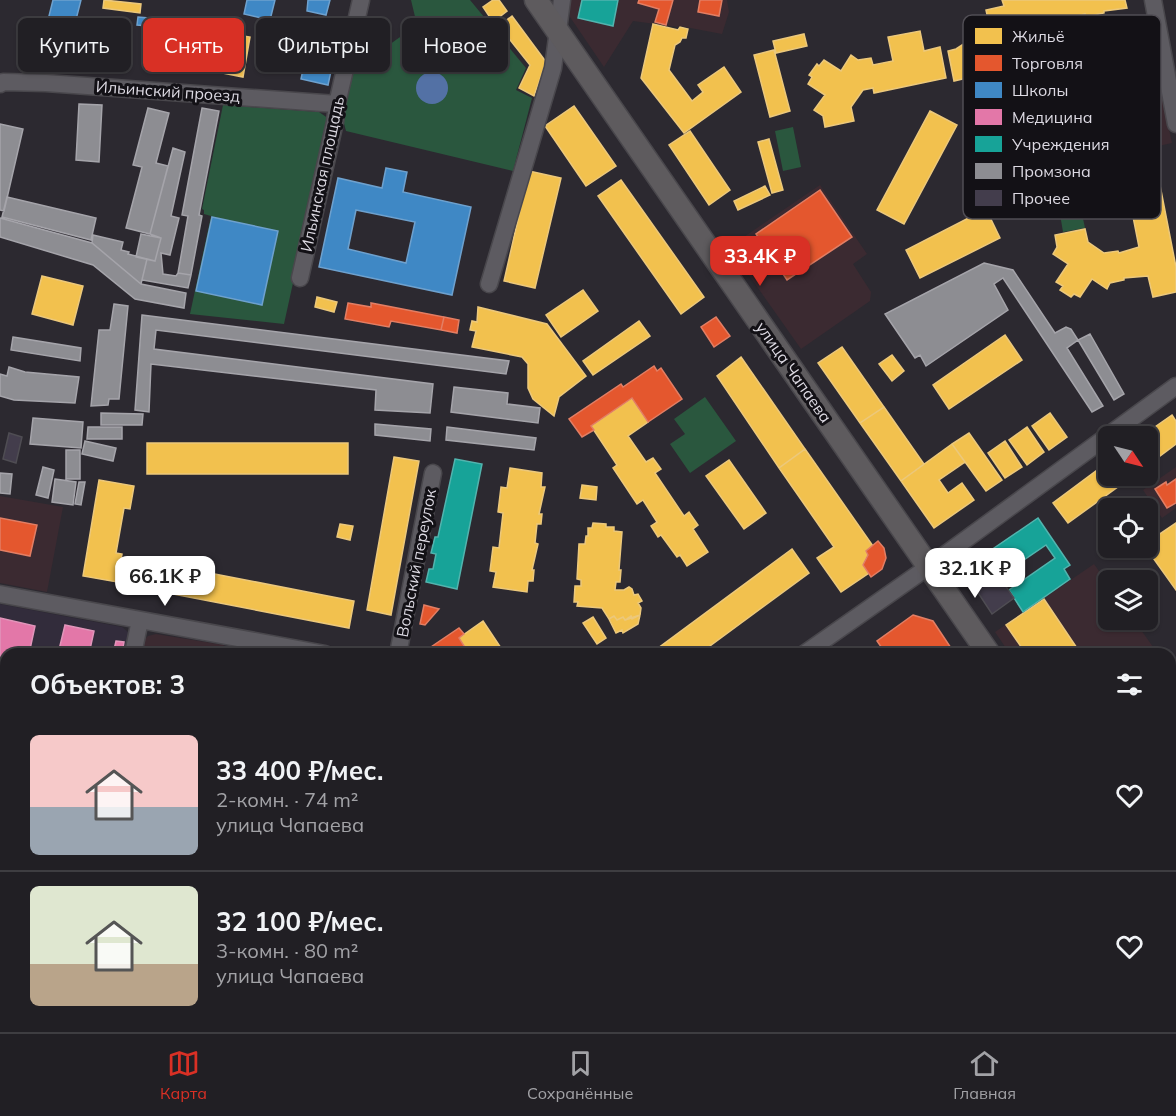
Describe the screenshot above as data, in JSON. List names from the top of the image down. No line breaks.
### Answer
{"streets":{"street":["Ильинский проезд","Ильинская площадь","улица Чапаева","Вольский переулок"]},"crossings":[["Ильинский проезд","Ильинская площадь"]],"legend":["Жильё","Торговля","Школы","Медицина","Учреждения","Промзона","Прочее"],"north":"bottom right","page":{"chip":["Купить","Снять","Фильтры","Новое"],"price":["33.4K ₽","32.1K ₽","66.1K ₽"],"heading":"Объектов: 3","list":[{"name":"33 400 ₽/мес.","note":"2-комн. · 74 m² · улица Чапаева"},{"name":"32 100 ₽/мес.","note":"3-комн. · 80 m² · улица Чапаева"}],"tabs":["Карта","Сохранённые","Главная"]}}
